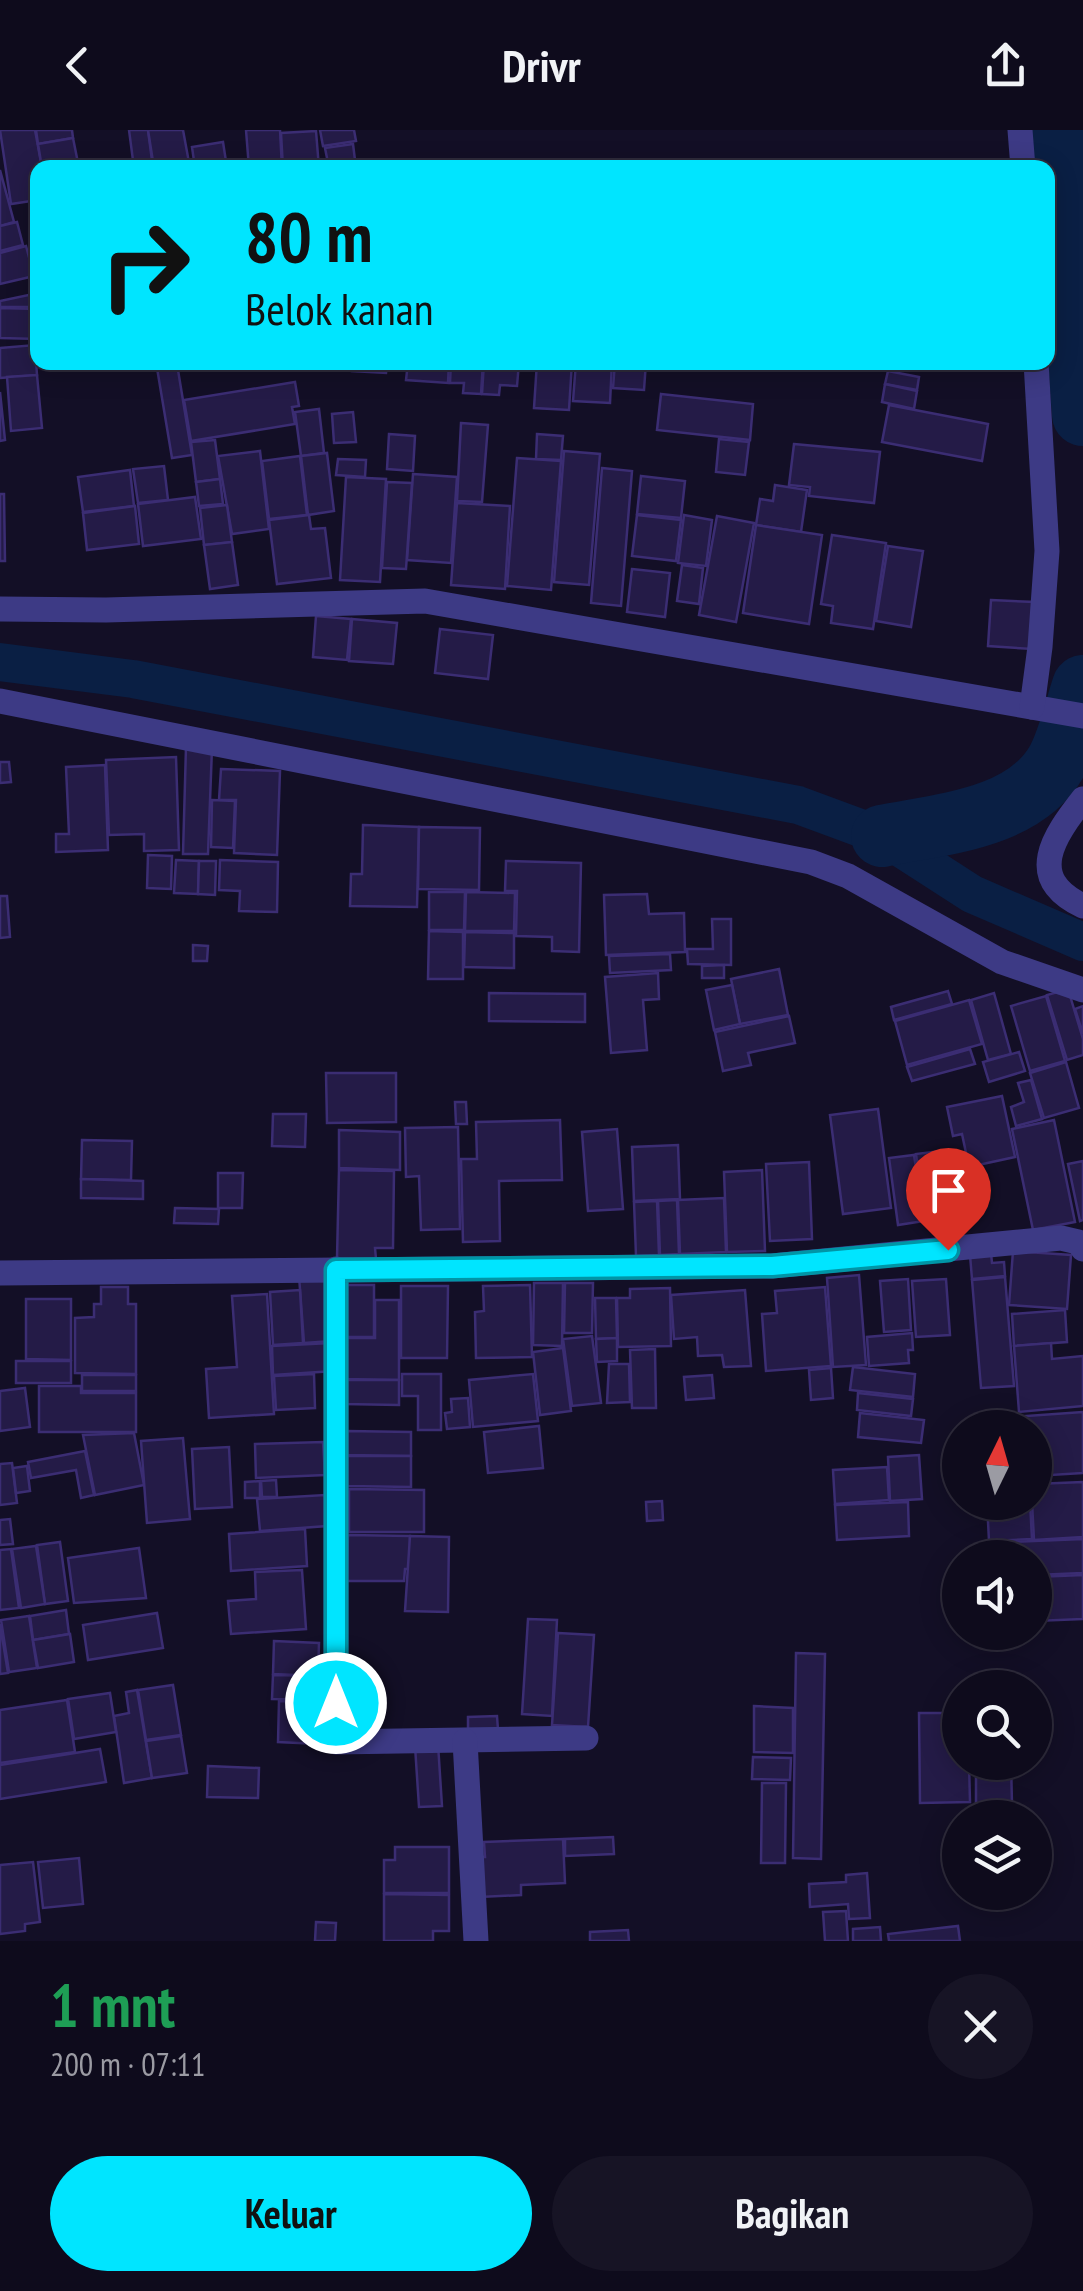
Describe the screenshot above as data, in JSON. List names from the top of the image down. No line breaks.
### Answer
{"north":"top","page":{"header":"Drivr","turn":["80 m","Belok kanan"],"heading":["1 mnt","200 m · 07:11"],"buttons":["Keluar","Bagikan"]}}
